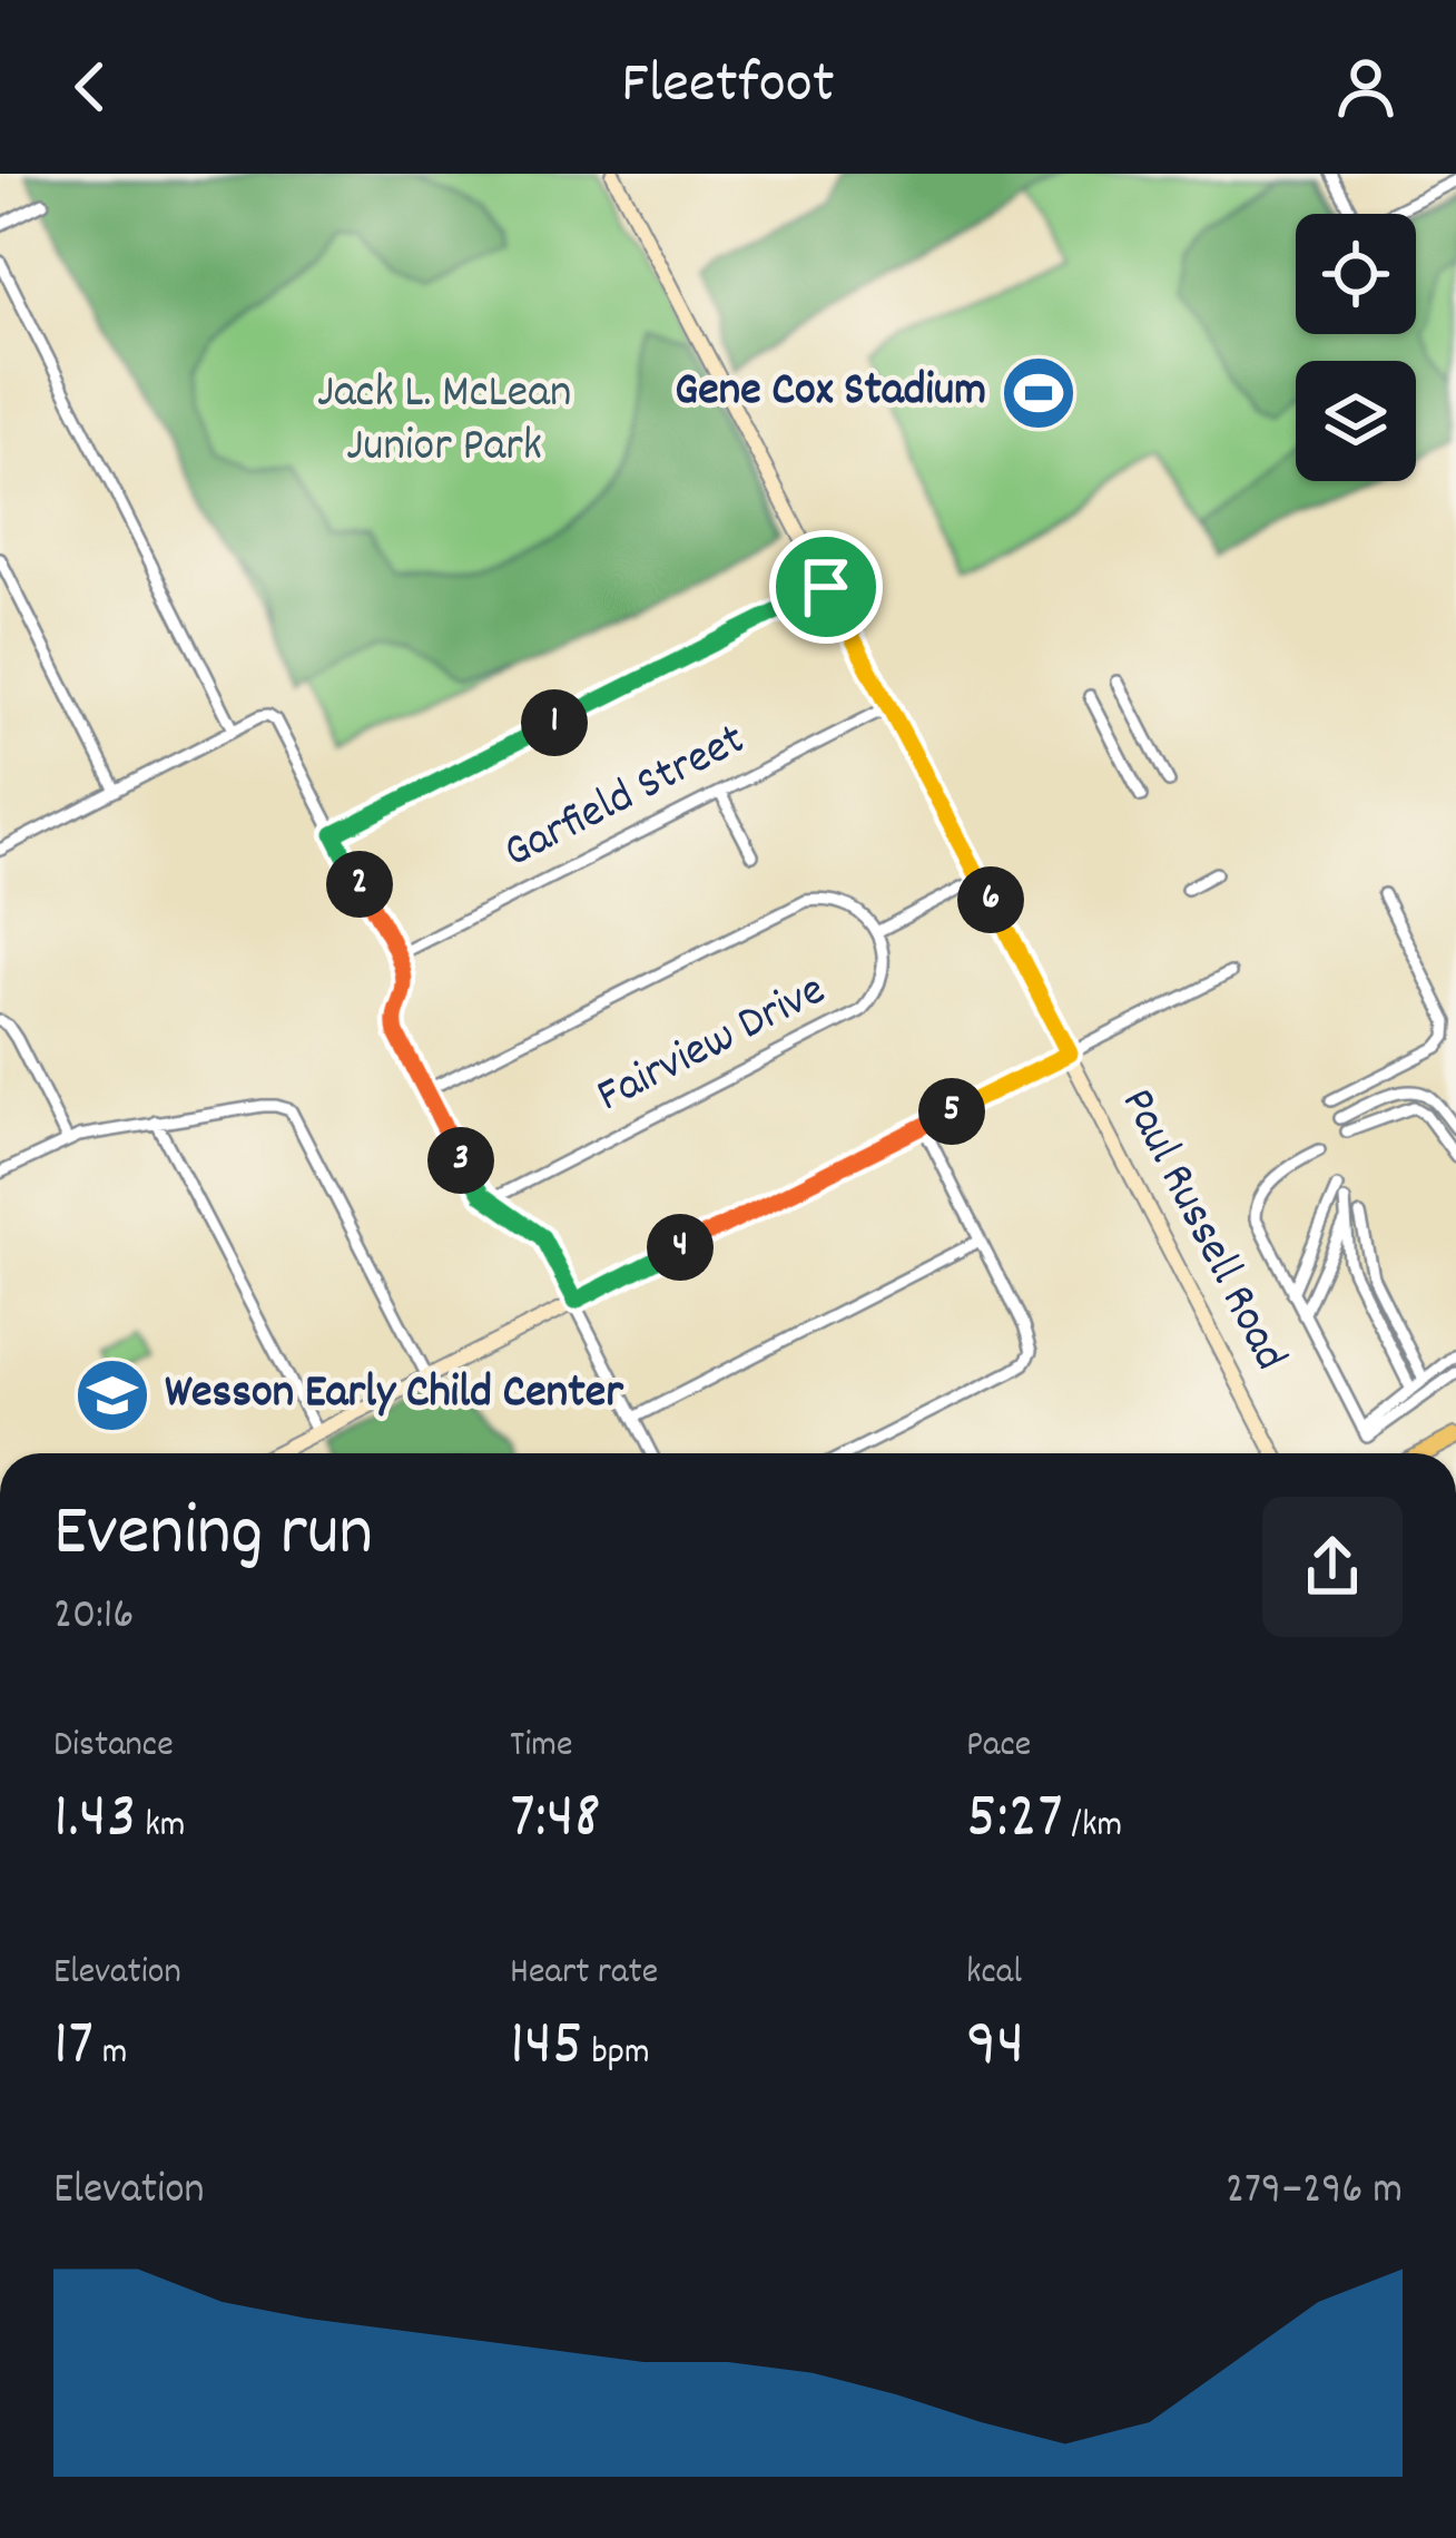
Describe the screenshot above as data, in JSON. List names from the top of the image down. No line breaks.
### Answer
{"streets":{"street":["Garfield Street","Fairview Drive","Paul Russell Road"]},"crossings":[["Garfield Street","Paul Russell Road"]],"parks":["Jack L. McLean Junior Park"],"places":{"sports":["Gene Cox Stadium"],"school or university":["Wesson Early Child Center"]},"page":{"header":"Fleetfoot","pins":["1","2","6","5","3","4"],"heading":["Evening run","20:16"],"stats":[["Distance","1.43 km"],["Time","7:48"],["Pace","5:27 /km"],["Elevation","17 m"],["Heart rate","145 bpm"],["kcal","94"]],"chart":["Elevation","279–296 m"]}}
